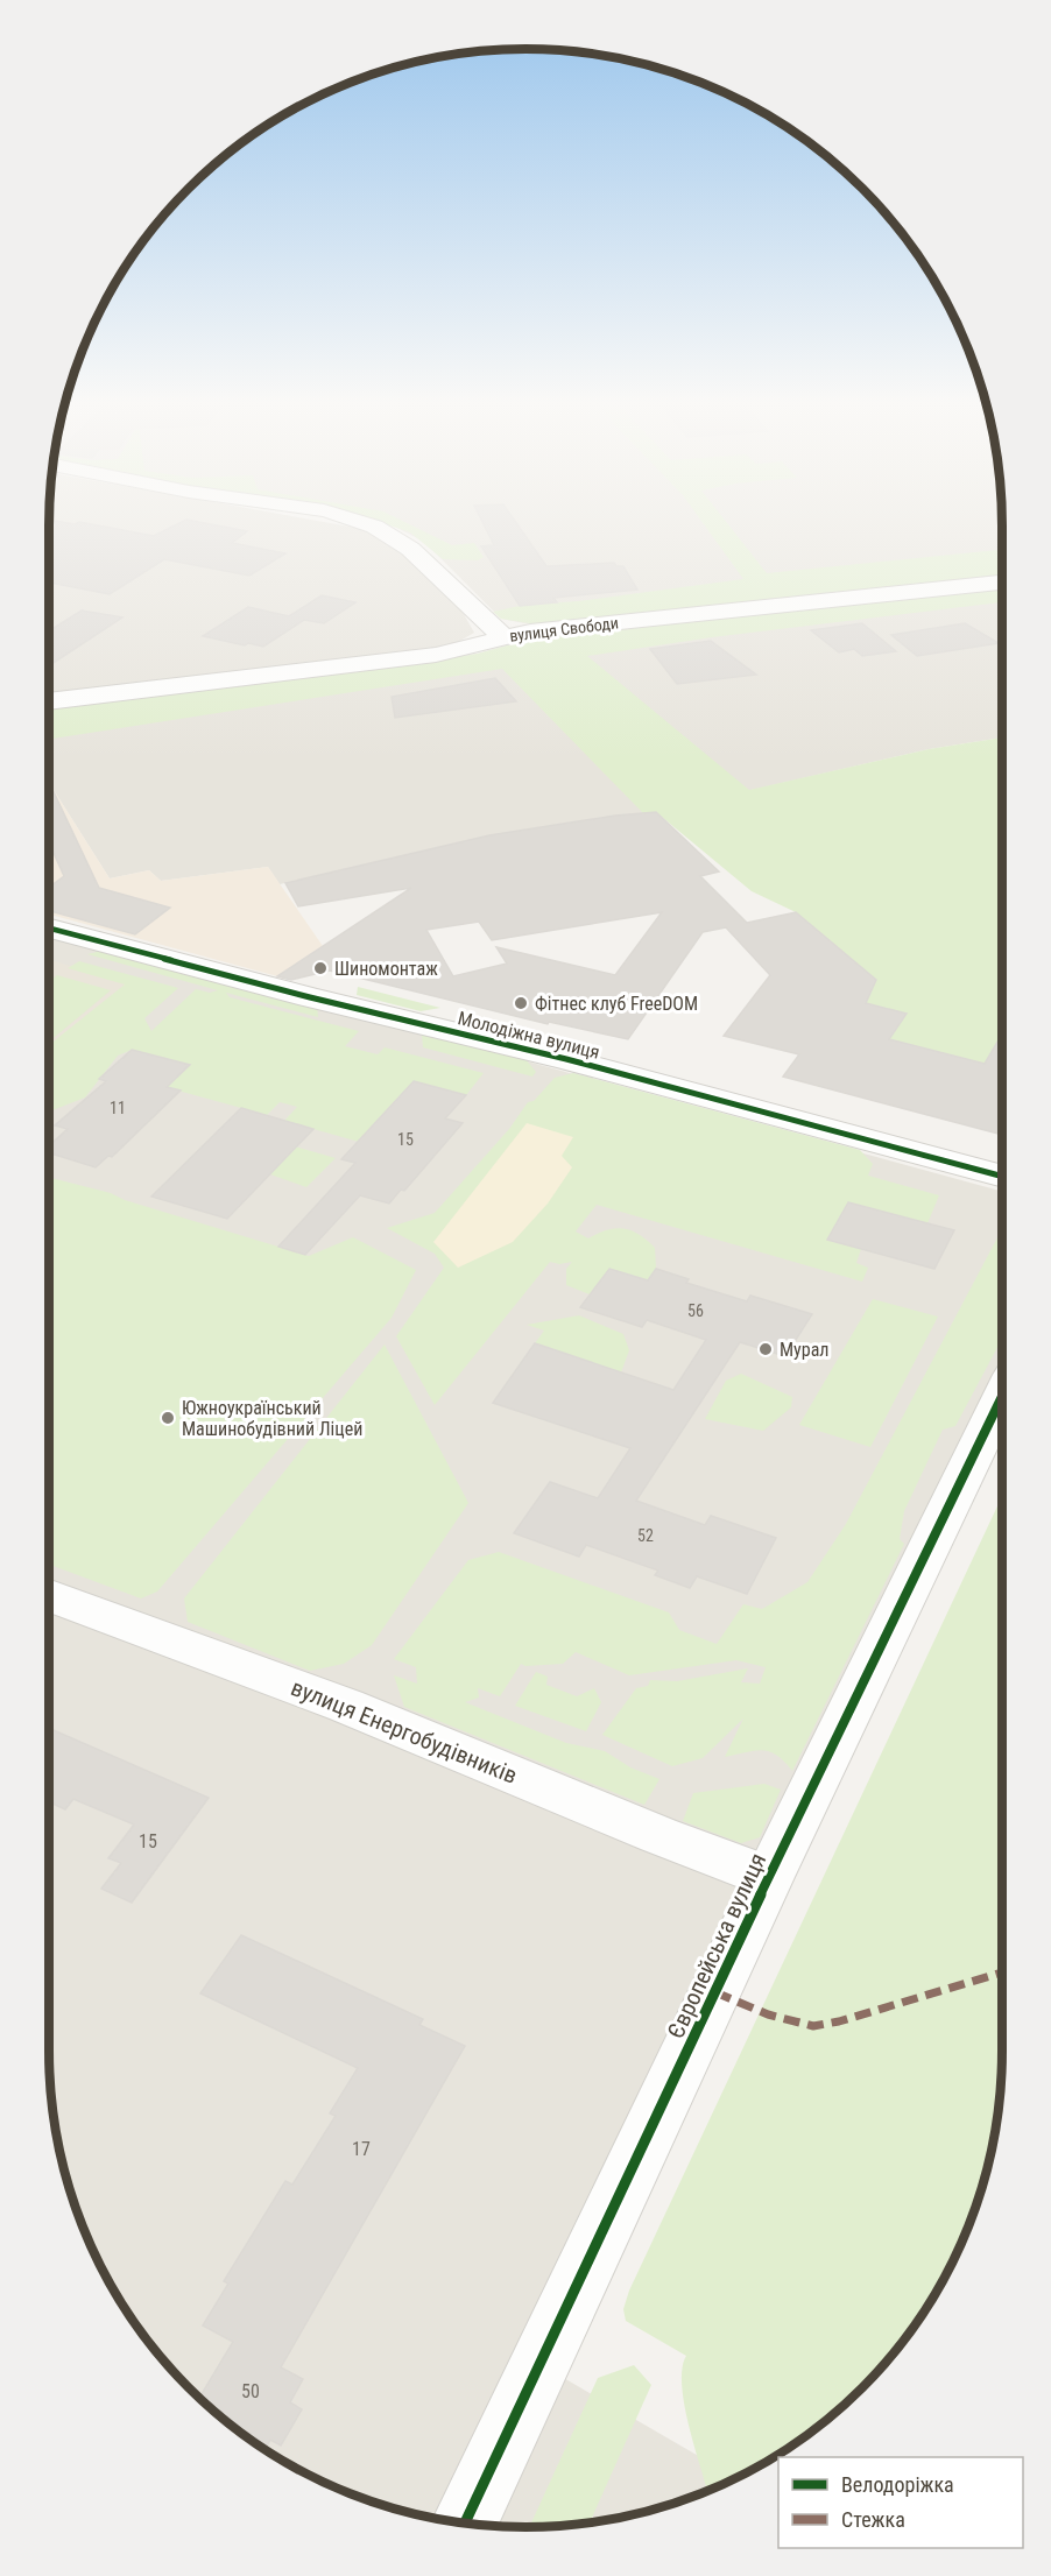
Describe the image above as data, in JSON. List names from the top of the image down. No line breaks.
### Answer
{"streets":{"street":["вулиця Свободи","Молодіжна вулиця","вулиця Енергобудівників","Європейська вулиця"]},"crossings":[["вулиця Енергобудівників","Європейська вулиця"]],"places":["Шиномонтаж","Фітнес клуб FreeDOM","Мурал","Южноукраїнський Машинобудівний Ліцей"],"house_numbers":["11","15","56","52","15","17","50"],"legend":["Велодоріжка","Стежка"]}
